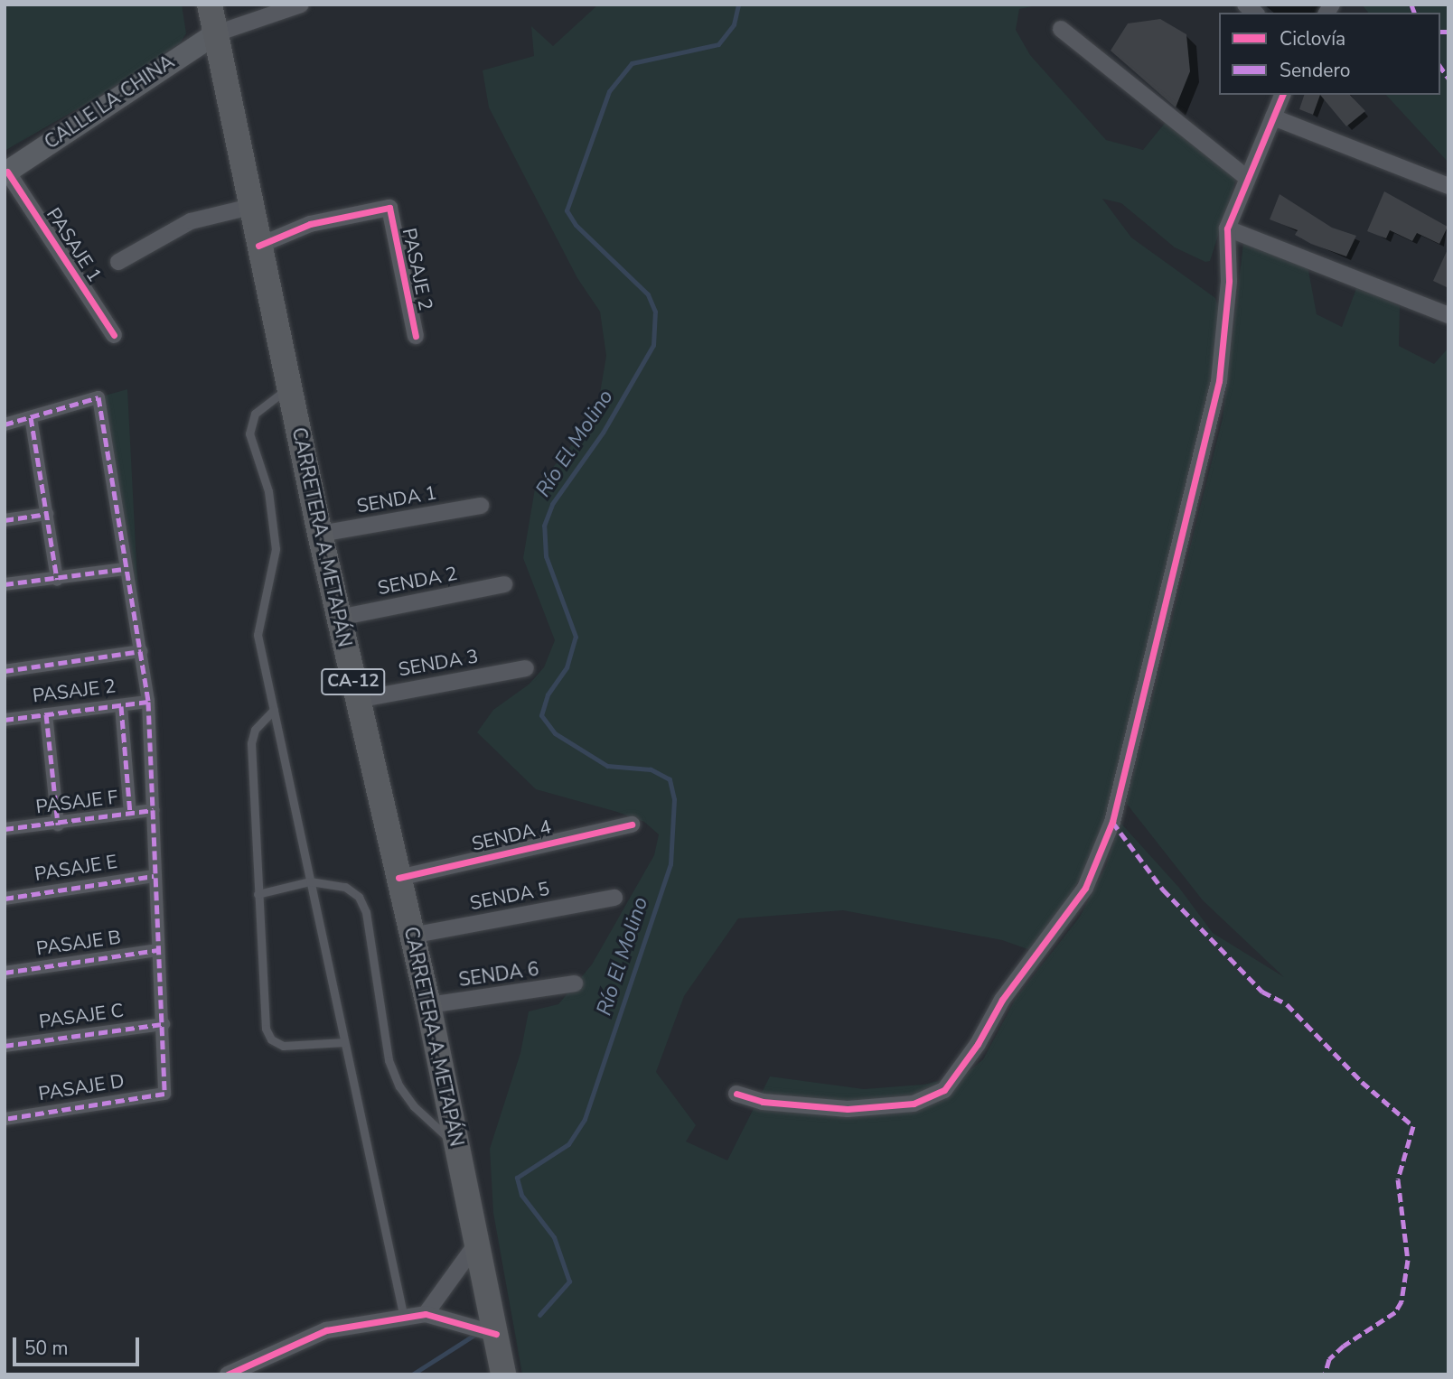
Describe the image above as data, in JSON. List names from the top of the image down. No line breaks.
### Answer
{"streets":{"main road":["CALLE LA CHINA","CARRETERA A METAPÁN","CA-12"],"street":["PASAJE 1","PASAJE 2","SENDA 1","SENDA 2","SENDA 3","PASAJE F","SENDA 4","PASAJE E","SENDA 5","PASAJE B","SENDA 6","PASAJE C","PASAJE D"]},"crossings":[["CALLE LA CHINA","PASAJE 1"],["CALLE LA CHINA","CARRETERA A METAPÁN"],["CALLE LA CHINA","CA-12"],["PASAJE 2","CARRETERA A METAPÁN"],["SENDA 1","CARRETERA A METAPÁN"],["CARRETERA A METAPÁN","SENDA 2"],["CARRETERA A METAPÁN","SENDA 3"],["CARRETERA A METAPÁN","CA-12"],["CARRETERA A METAPÁN","SENDA 4"],["CARRETERA A METAPÁN","SENDA 5"],["CARRETERA A METAPÁN","SENDA 6"],["PASAJE C","PASAJE D"]],"water":["Río El Molino"],"legend":["Ciclovía","Sendero"],"scale_bar":"50 m"}
